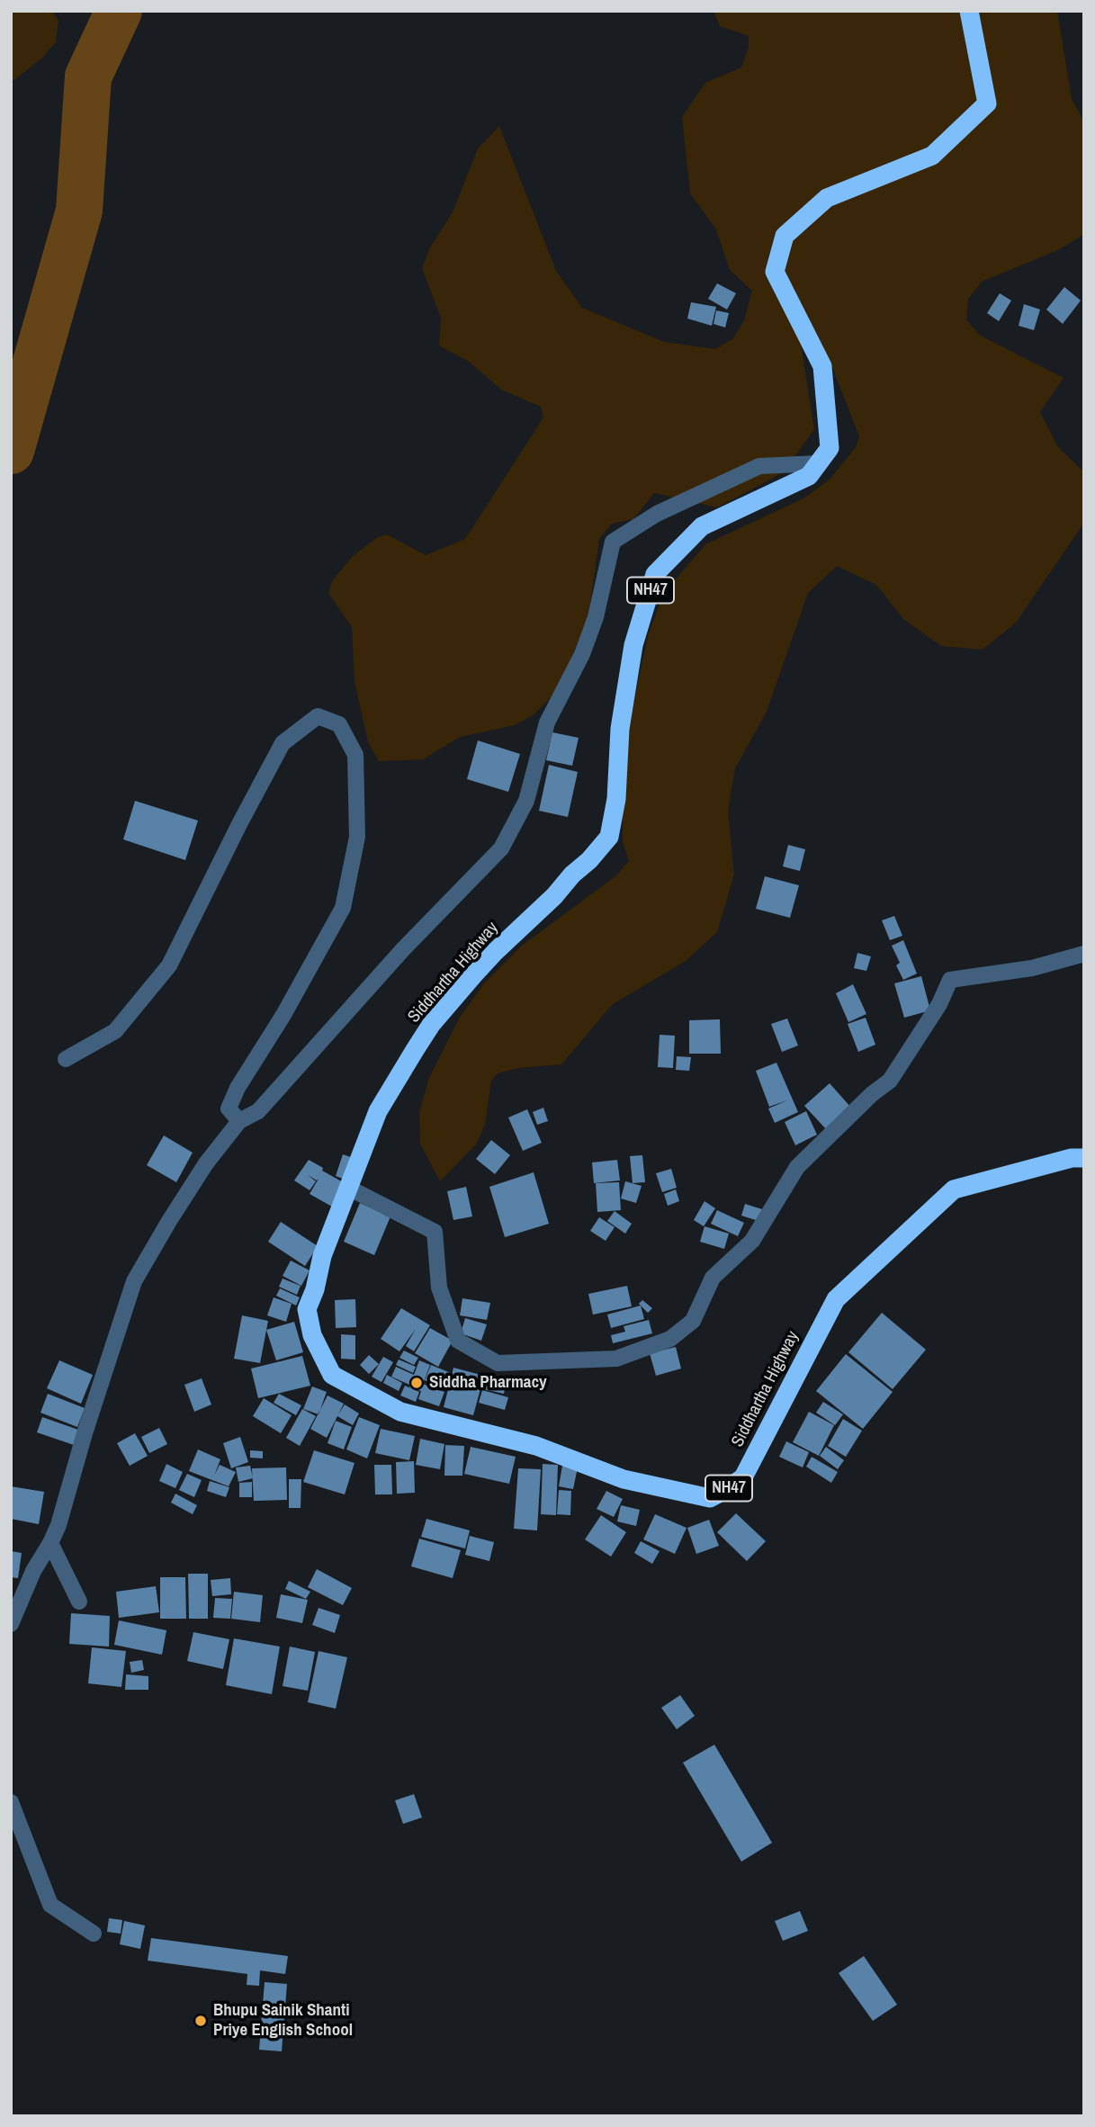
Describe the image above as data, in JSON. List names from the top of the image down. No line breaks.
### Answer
{"streets":{"highway":["NH47","Siddhartha Highway"]},"places":["Siddha Pharmacy","Bhupu Sainik Shanti Priye English School"]}
